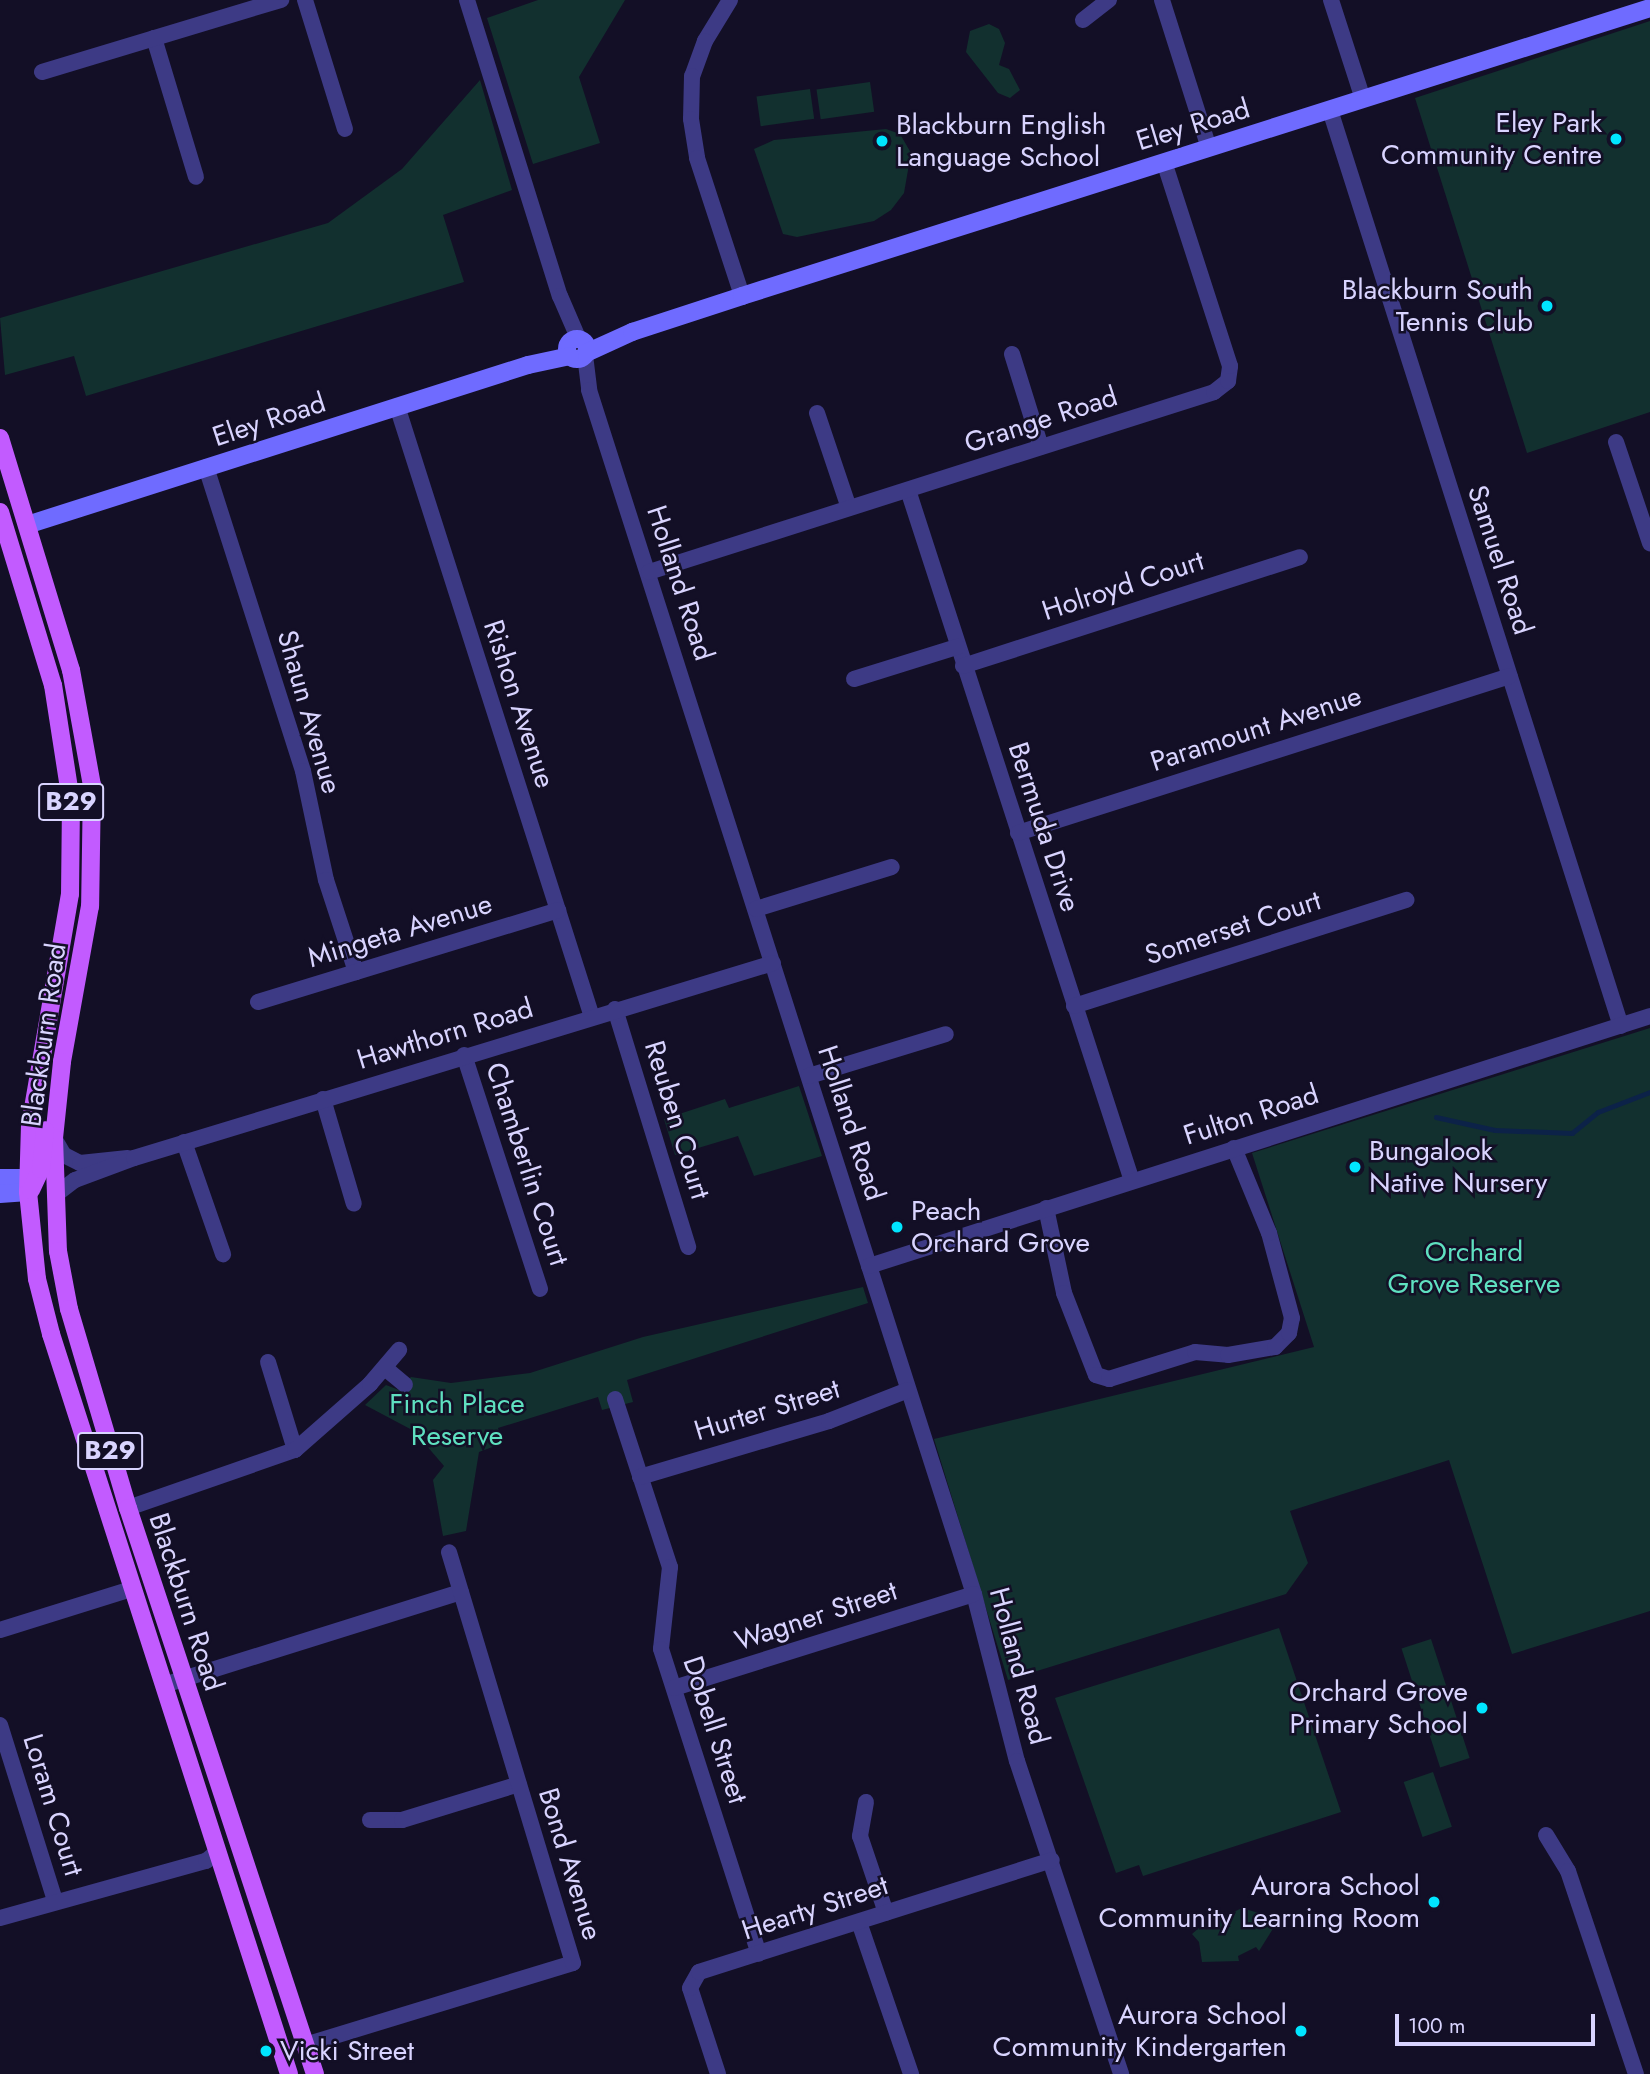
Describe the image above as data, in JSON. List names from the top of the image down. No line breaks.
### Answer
{"streets":{"main road":["Eley Road","B29","Blackburn Road"],"street":["Grange Road","Samuel Road","Holland Road","Holroyd Court","Rishon Avenue","Shaun Avenue","Paramount Avenue","Bermuda Drive","Somerset Court","Mingeta Avenue","Hawthorn Road","Fulton Road","Reuben Court","Chamberlin Court","Hurter Street","Wagner Street","Dobell Street","Loram Court","Bond Avenue","Hearty Street"]},"crossings":[["Eley Road","Grange Road"],["Eley Road","Samuel Road"],["Eley Road","Holland Road"],["Eley Road","Rishon Avenue"],["Eley Road","Shaun Avenue"],["Eley Road","Blackburn Road"],["Grange Road","Holland Road"],["Grange Road","Bermuda Drive"],["Samuel Road","Paramount Avenue"],["Samuel Road","Fulton Road"],["Holland Road","Hawthorn Road"],["Holland Road","Fulton Road"],["Holland Road","Hurter Street"],["Holland Road","Wagner Street"],["Holland Road","Hearty Street"],["Holroyd Court","Bermuda Drive"],["Rishon Avenue","Mingeta Avenue"],["Rishon Avenue","Hawthorn Road"],["Shaun Avenue","Mingeta Avenue"],["Paramount Avenue","Bermuda Drive"],["Bermuda Drive","Somerset Court"],["Bermuda Drive","Fulton Road"],["Hawthorn Road","Blackburn Road"],["Hawthorn Road","Reuben Court"],["Hawthorn Road","Chamberlin Court"],["Blackburn Road","Bond Avenue"],["Hurter Street","Dobell Street"],["Wagner Street","Dobell Street"],["Dobell Street","Hearty Street"]],"parks":["Orchard Grove Reserve","Finch Place Reserve"],"places":["Eley Park Community Centre","Blackburn English Language School","Blackburn South Tennis Club","Bungalook Native Nursery","Peach Orchard Grove","Orchard Grove Primary School","Aurora School Community Learning Room","Aurora School Community Kindergarten","Vicki Street"],"scale_bar":"100 m"}
